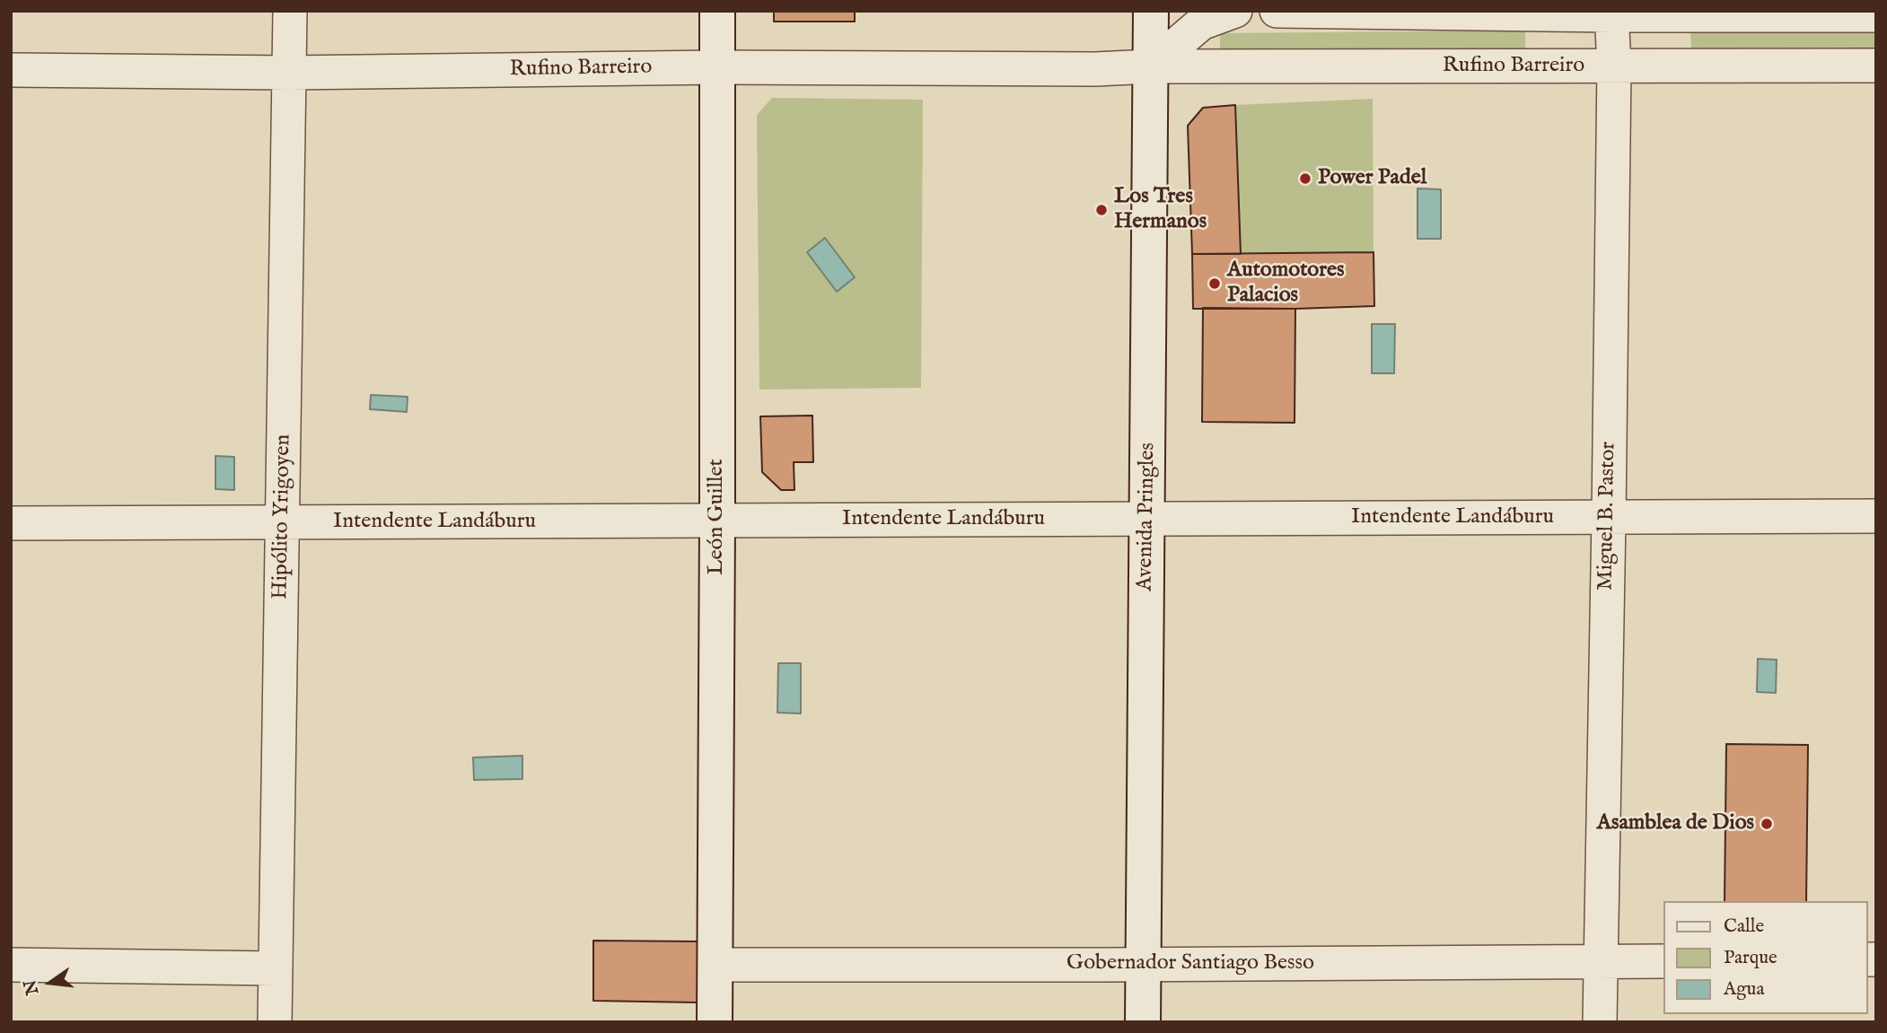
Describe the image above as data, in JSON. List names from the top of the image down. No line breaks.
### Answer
{"streets":{"street":["Rufino Barreiro","Miguel B. Pastor","Hipólito Yrigoyen","León Guillet","Avenida Pringles","Intendente Landáburu","Gobernador Santiago Besso"]},"crossings":[["Rufino Barreiro","Miguel B. Pastor"],["Rufino Barreiro","Hipólito Yrigoyen"],["Rufino Barreiro","León Guillet"],["Rufino Barreiro","Avenida Pringles"],["Miguel B. Pastor","Intendente Landáburu"],["Miguel B. Pastor","Gobernador Santiago Besso"],["Hipólito Yrigoyen","Intendente Landáburu"],["León Guillet","Intendente Landáburu"],["León Guillet","Gobernador Santiago Besso"],["Avenida Pringles","Intendente Landáburu"],["Avenida Pringles","Gobernador Santiago Besso"]],"places":["Power Padel","Los Tres Hermanos","Automotores Palacios","Asamblea de Dios"],"legend":["Calle","Parque","Agua"],"north":"left"}
